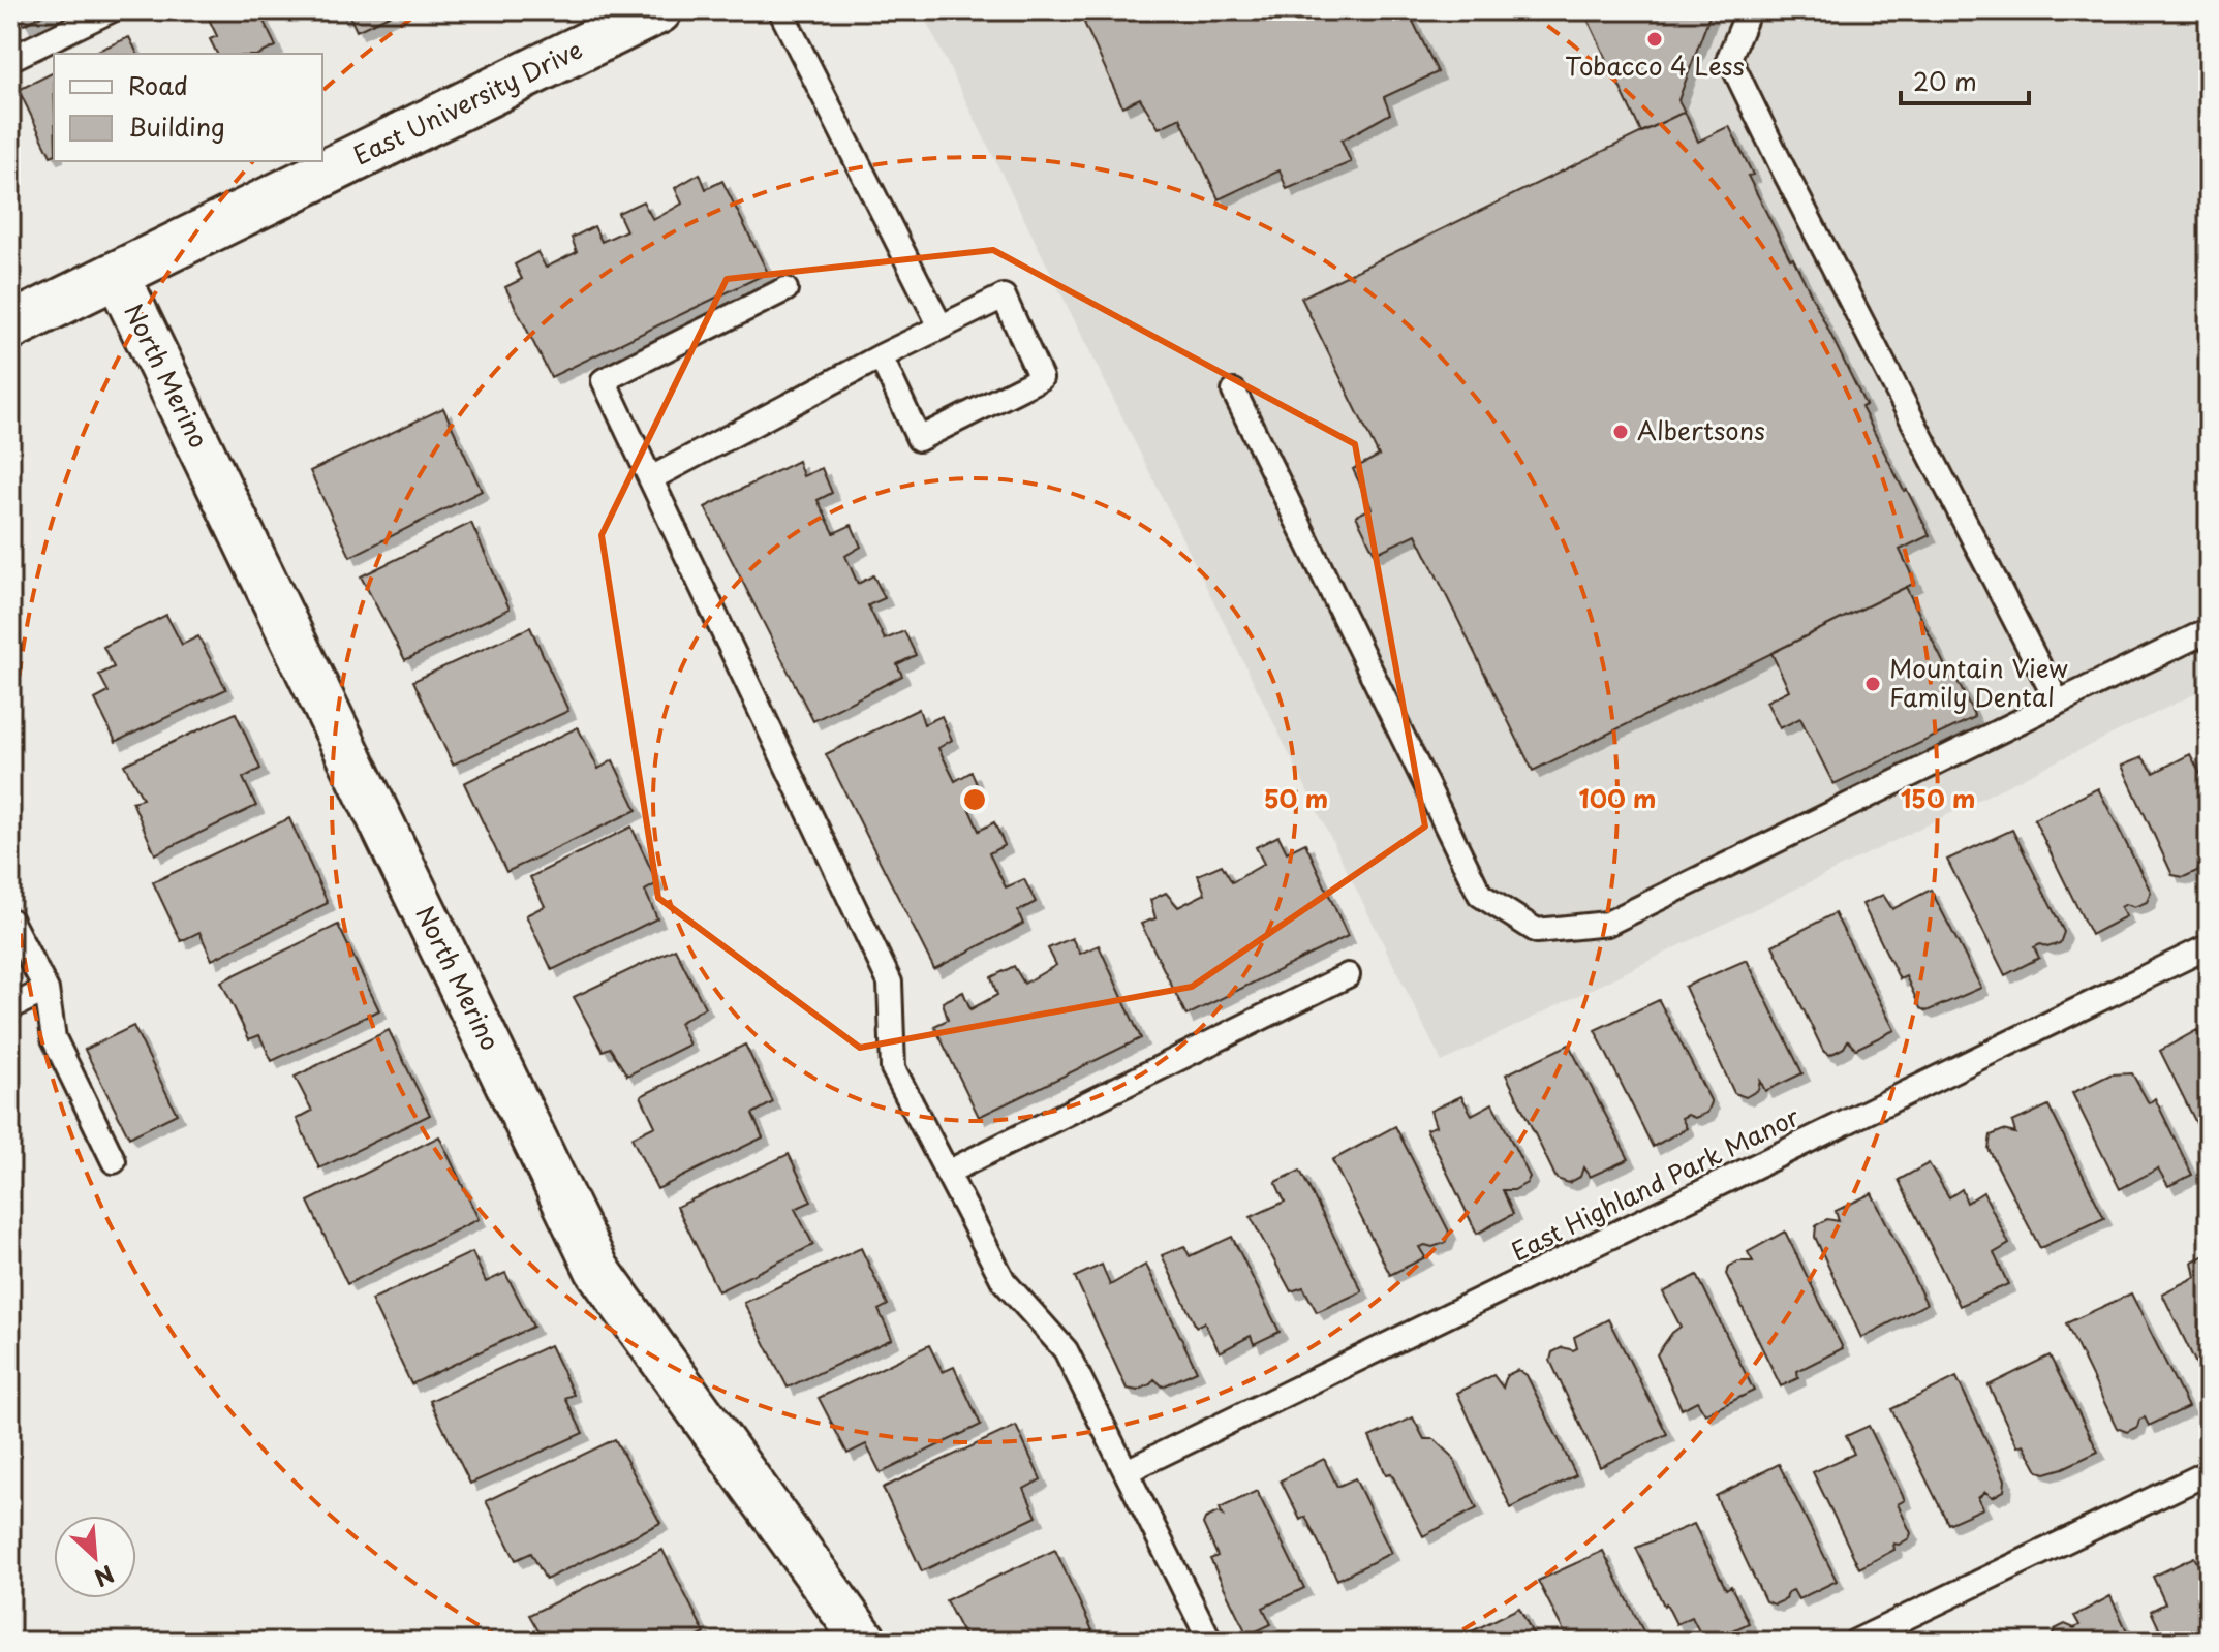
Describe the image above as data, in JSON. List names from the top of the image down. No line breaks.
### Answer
{"streets":{"main road":["East University Drive"],"street":["North Merino"],"lane":["East Highland Park Manor"]},"crossings":[["East University Drive","North Merino"]],"places":["Tobacco 4 Less","Albertsons","Mountain View Family Dental"],"legend":["Road","Building"],"scale_bar":"20 m","north":"bottom right","rings":["50 m","100 m","150 m"]}
